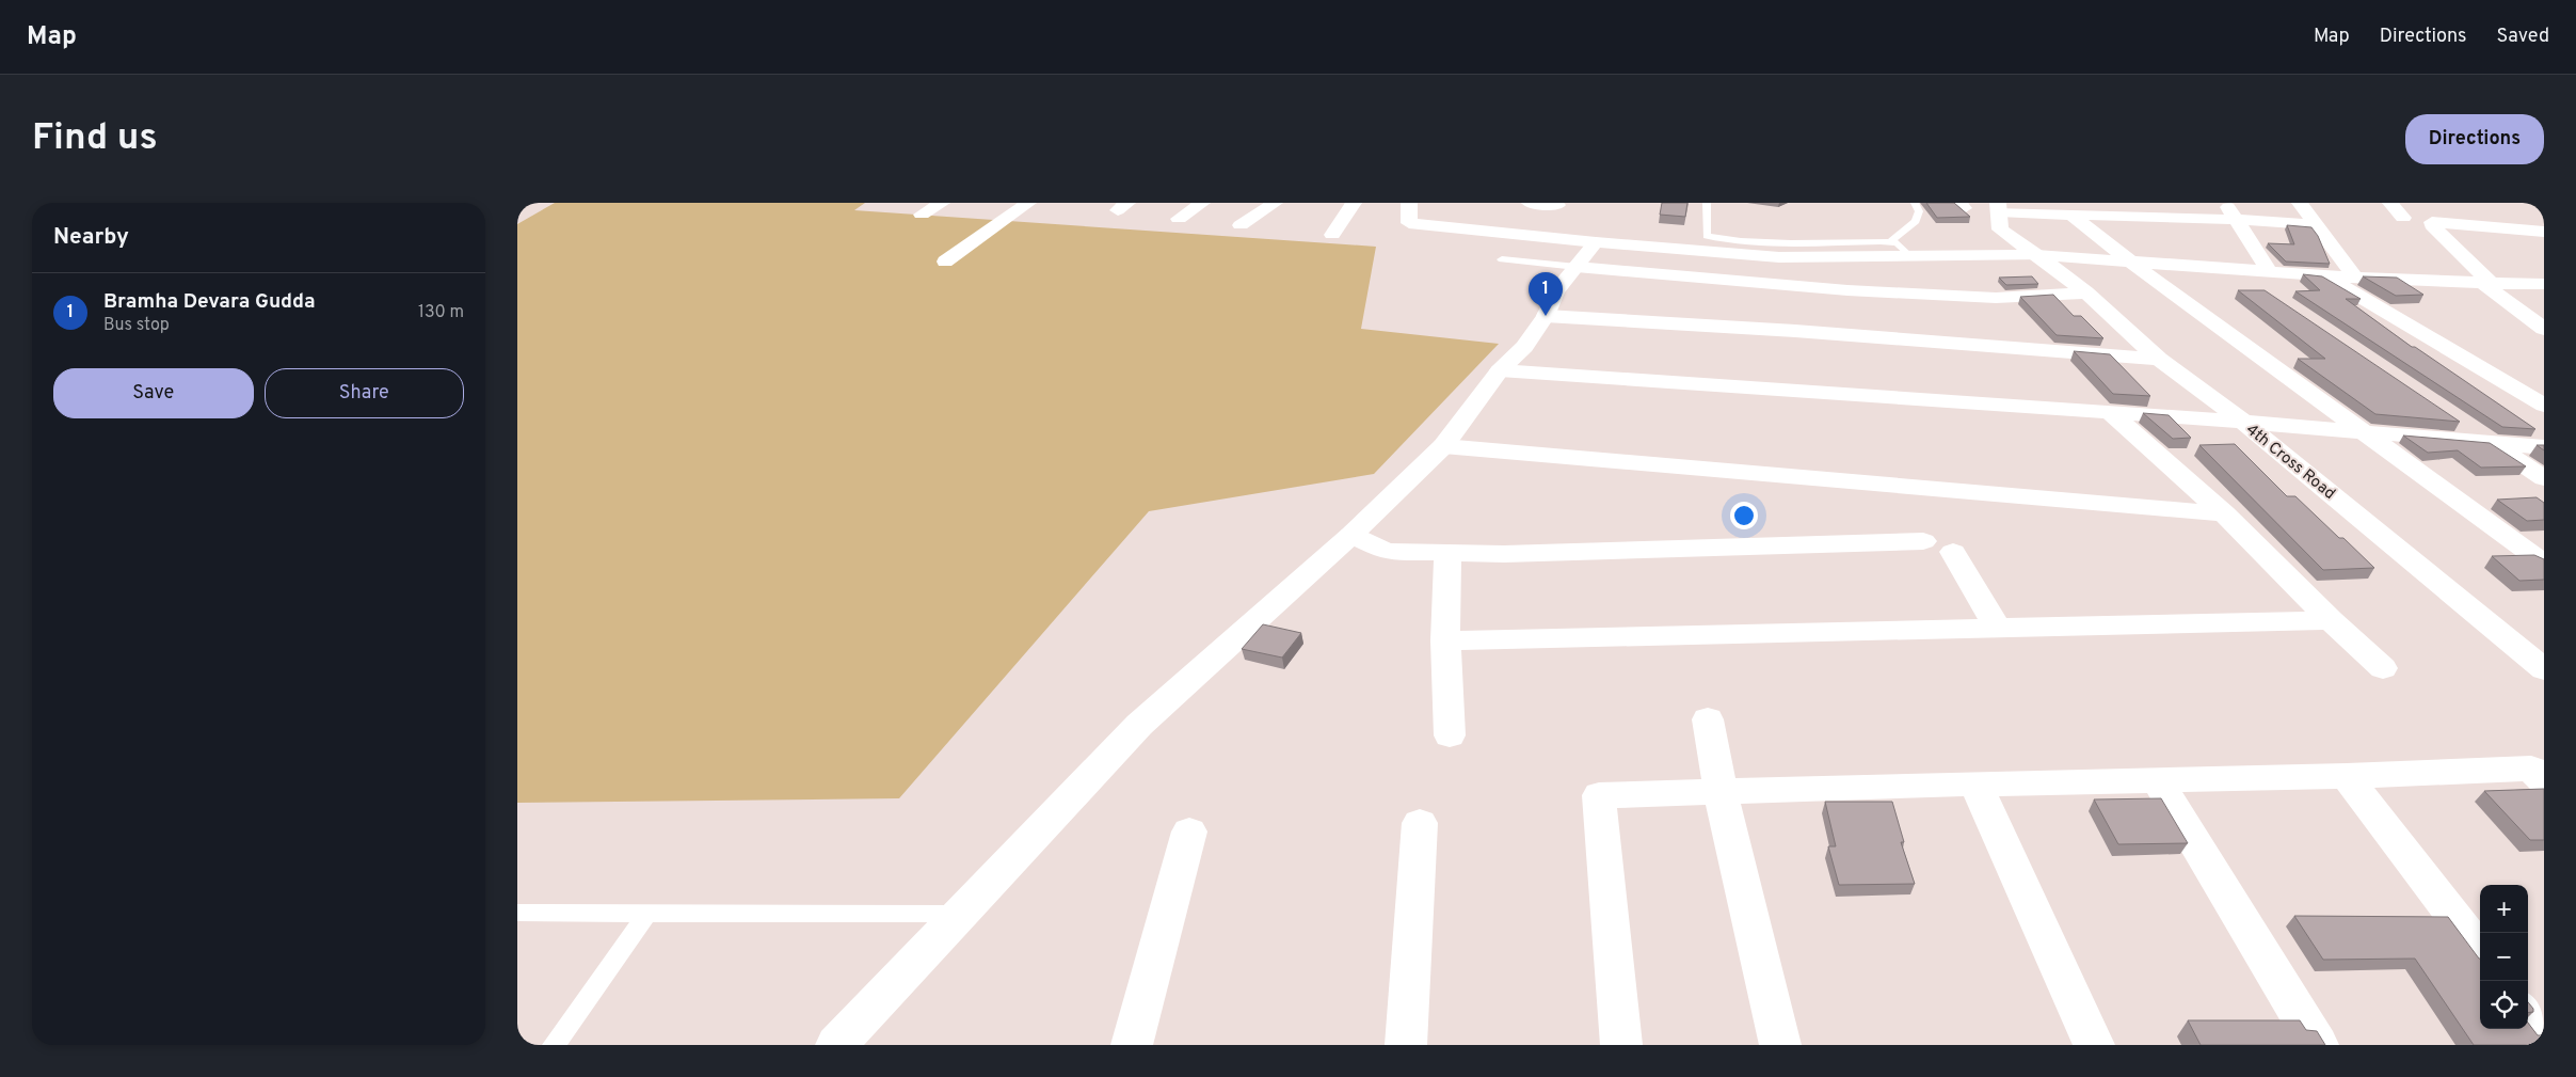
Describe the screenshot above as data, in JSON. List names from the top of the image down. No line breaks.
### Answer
{"streets":{"street":["4th Cross Road"]},"page":{"header":"Map","nav":["Map","Directions","Saved"],"buttons":["Directions",["Save","Share"]],"title":"Find us","heading":"Nearby","list":[{"mark":"1","name":"Bramha Devara Gudda","note":"Bus stop","value":"130 m"}],"pins":"1","map_buttons":["+","−"]}}
